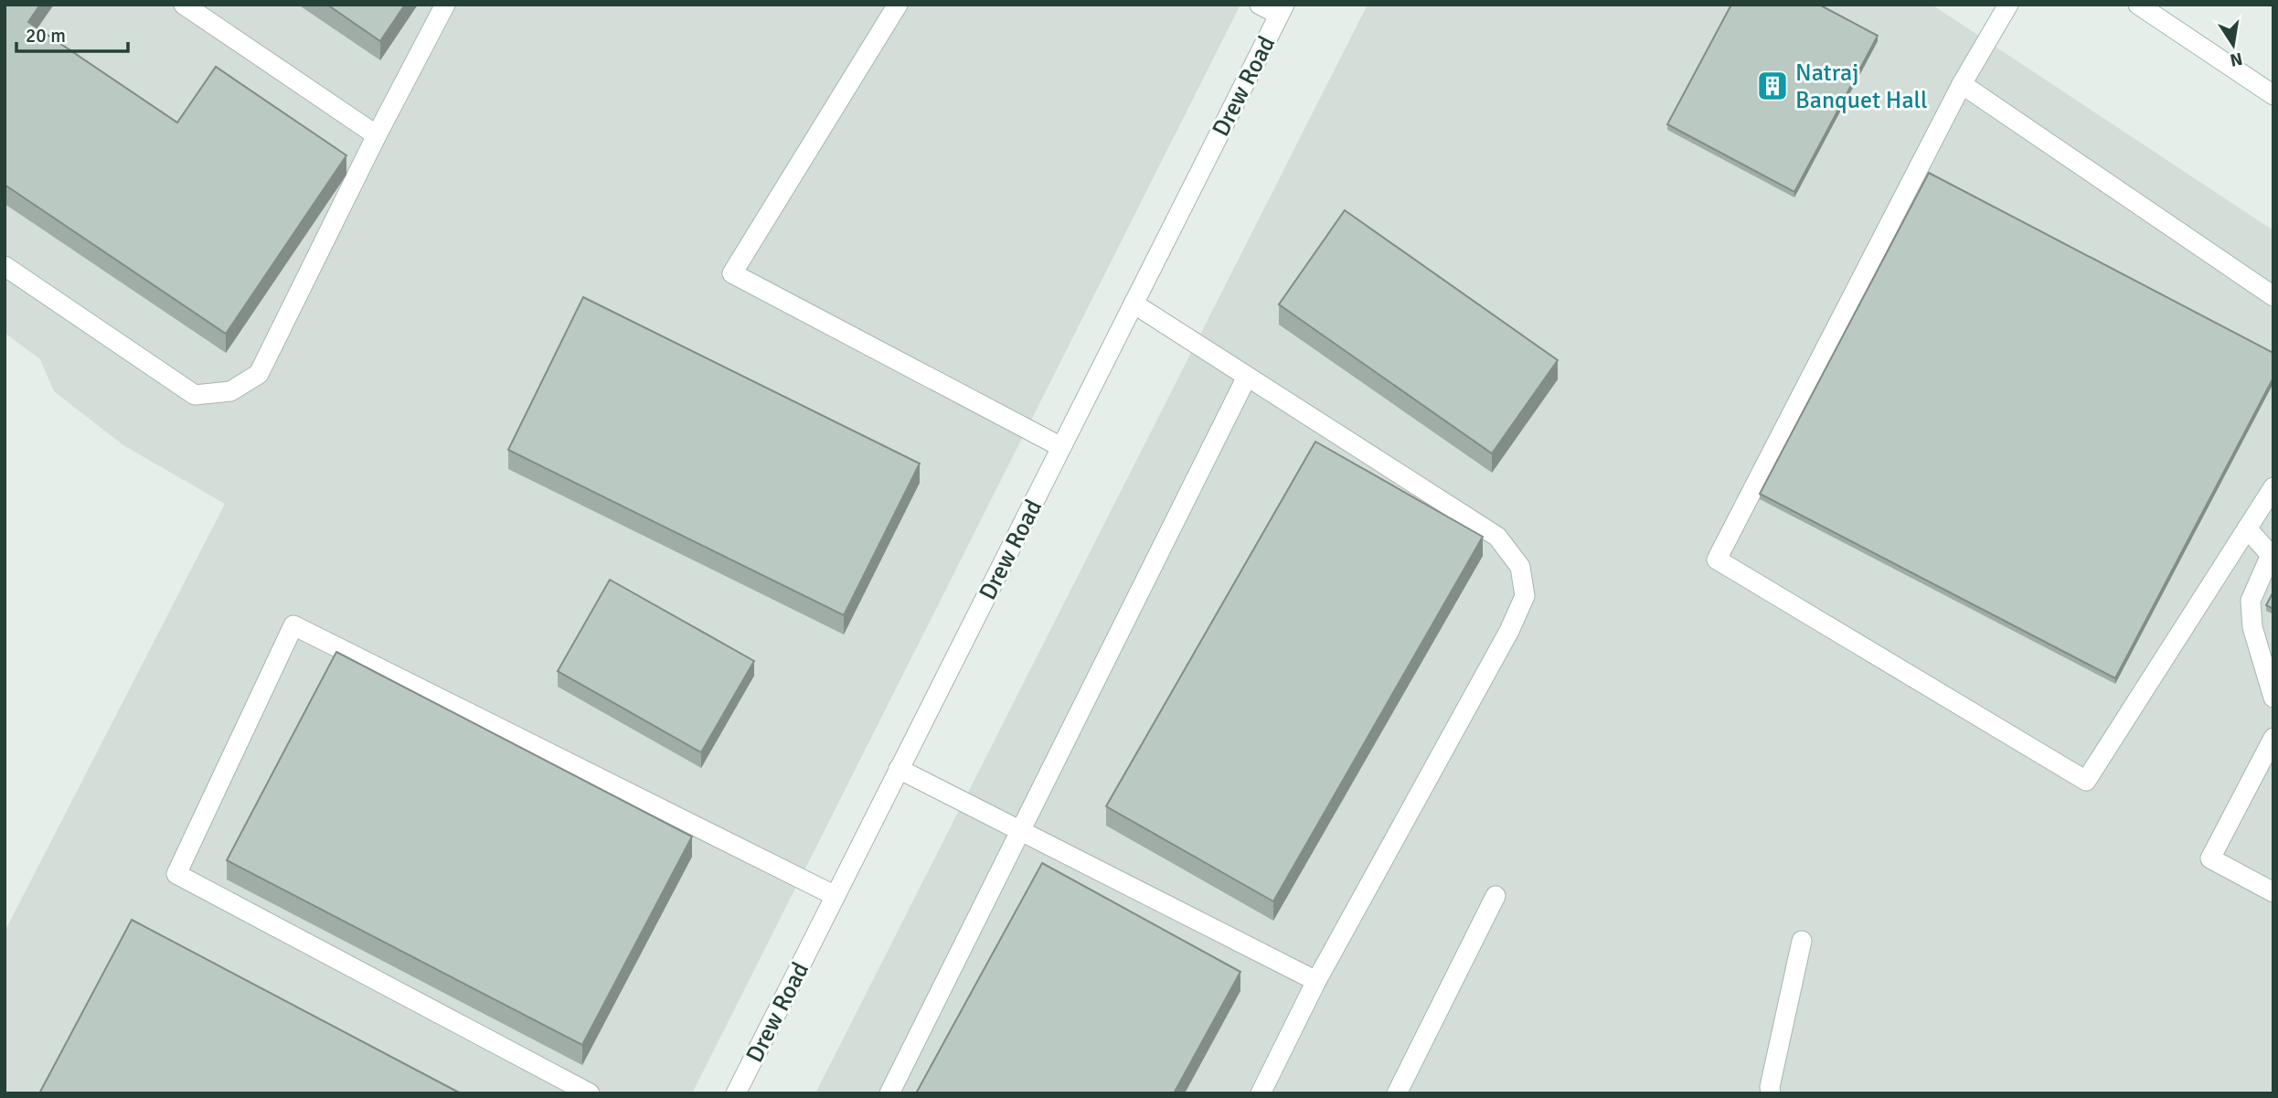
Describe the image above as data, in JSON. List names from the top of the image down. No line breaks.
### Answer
{"streets":{"street":["Drew Road"]},"places":{"building":["Natraj Banquet Hall"]},"scale_bar":"20 m","north":"bottom"}
